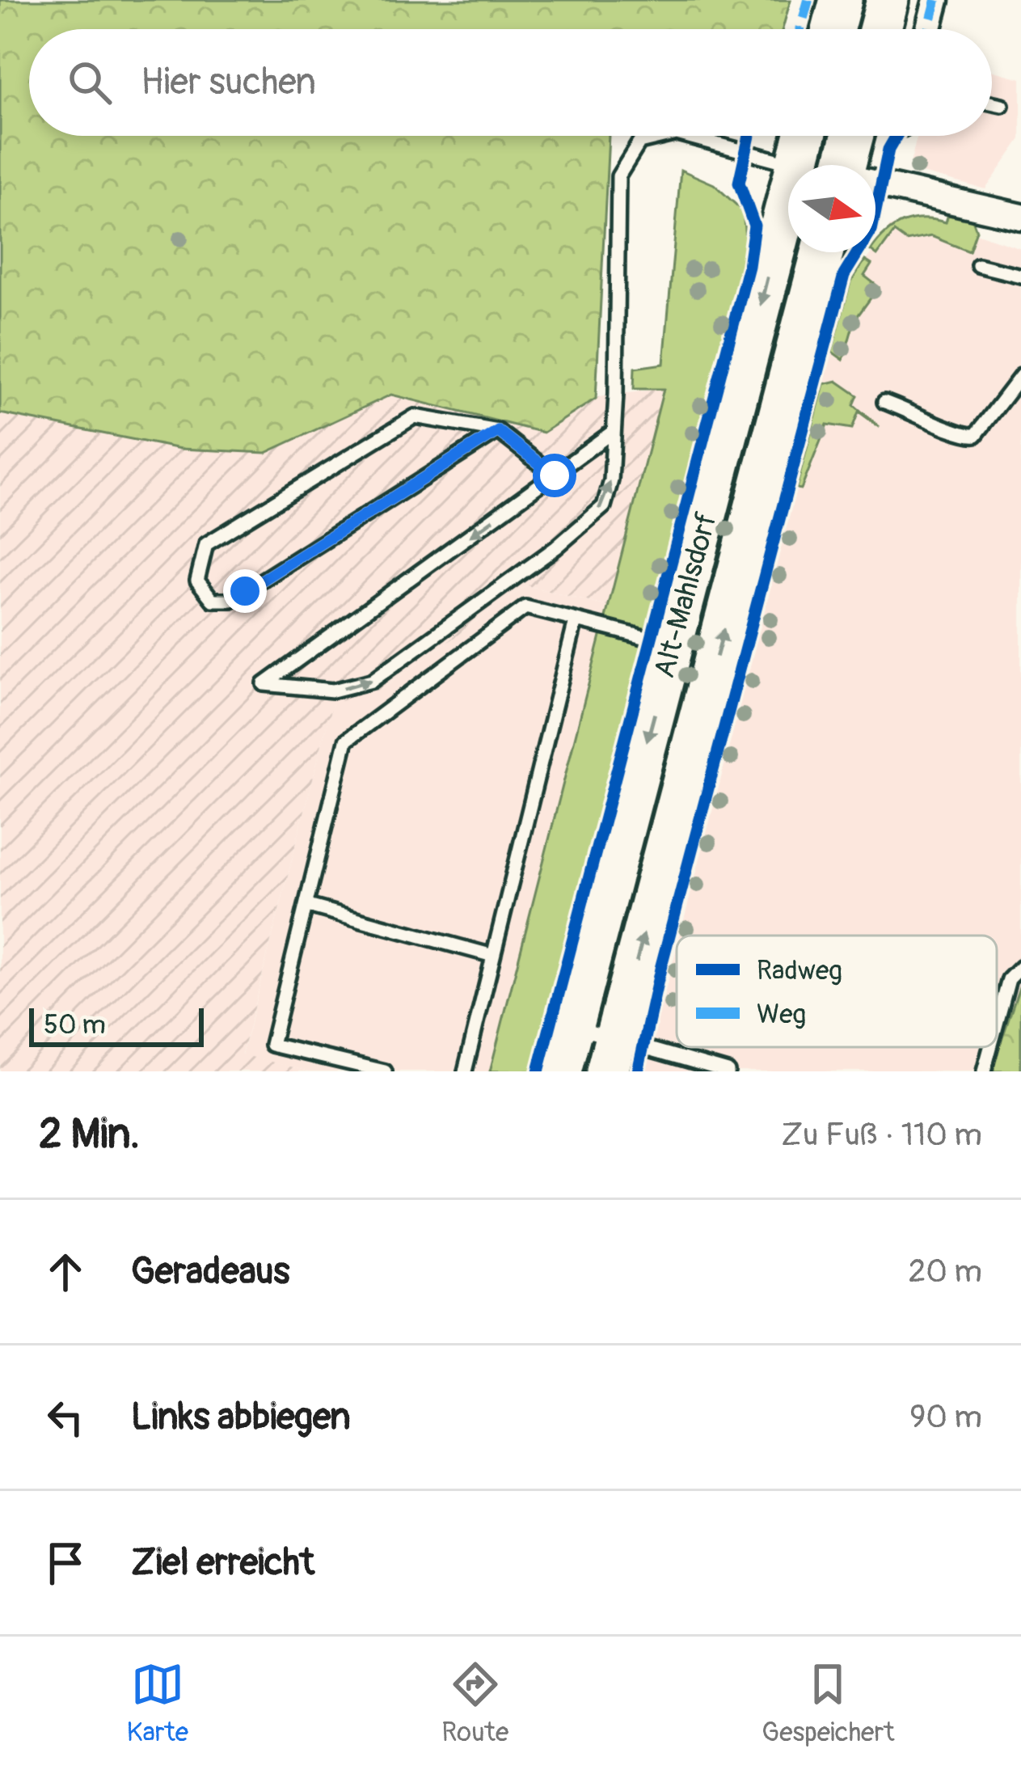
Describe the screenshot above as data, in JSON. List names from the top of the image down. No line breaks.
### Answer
{"streets":{"main road":["Alt-Mahlsdorf"]},"legend":["Radweg","Weg"],"scale_bar":"50 m","north":"right","page":{"search":"Hier suchen","scale":"50 m","heading":["2 Min.","Zu Fuß · 110 m"],"list":[["Geradeaus","20 m"],["Links abbiegen","90 m"],"Ziel erreicht"],"nav":["Karte","Route","Gespeichert"]}}
